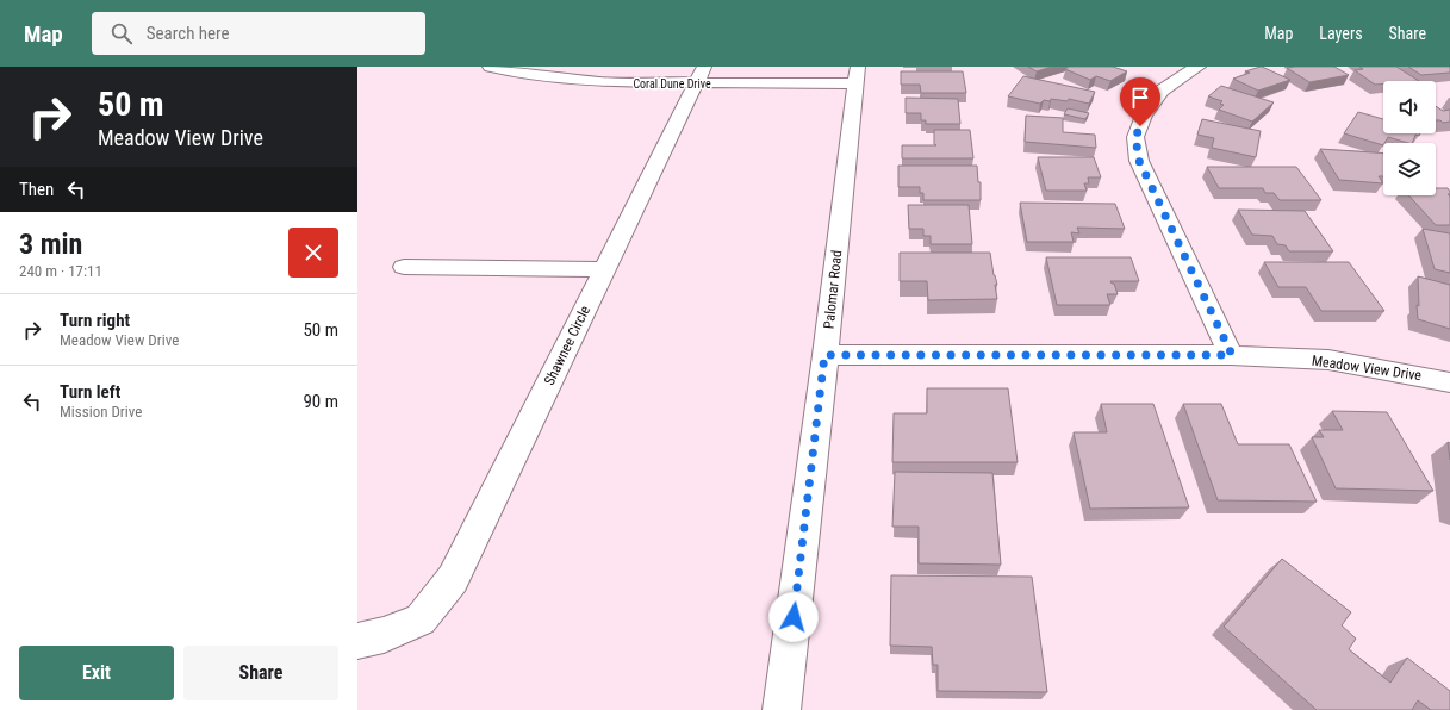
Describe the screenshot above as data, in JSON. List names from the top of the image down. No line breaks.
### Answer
{"streets":{"street":["Coral Dune Drive","Palomar Road","Shawnee Circle","Meadow View Drive"]},"crossings":[["Coral Dune Drive","Palomar Road"],["Coral Dune Drive","Shawnee Circle"],["Palomar Road","Meadow View Drive"]],"page":{"header":"Map","search":"Search here","nav":["Map","Layers","Share"],"turn":["50 m","Meadow View Drive"],"then":"Then","heading":["3 min","240 m · 17:11"],"list":[{"name":"Turn right","note":"Meadow View Drive","value":"50 m"},{"name":"Turn left","note":"Mission Drive","value":"90 m"}],"buttons":["Exit","Share"]}}
